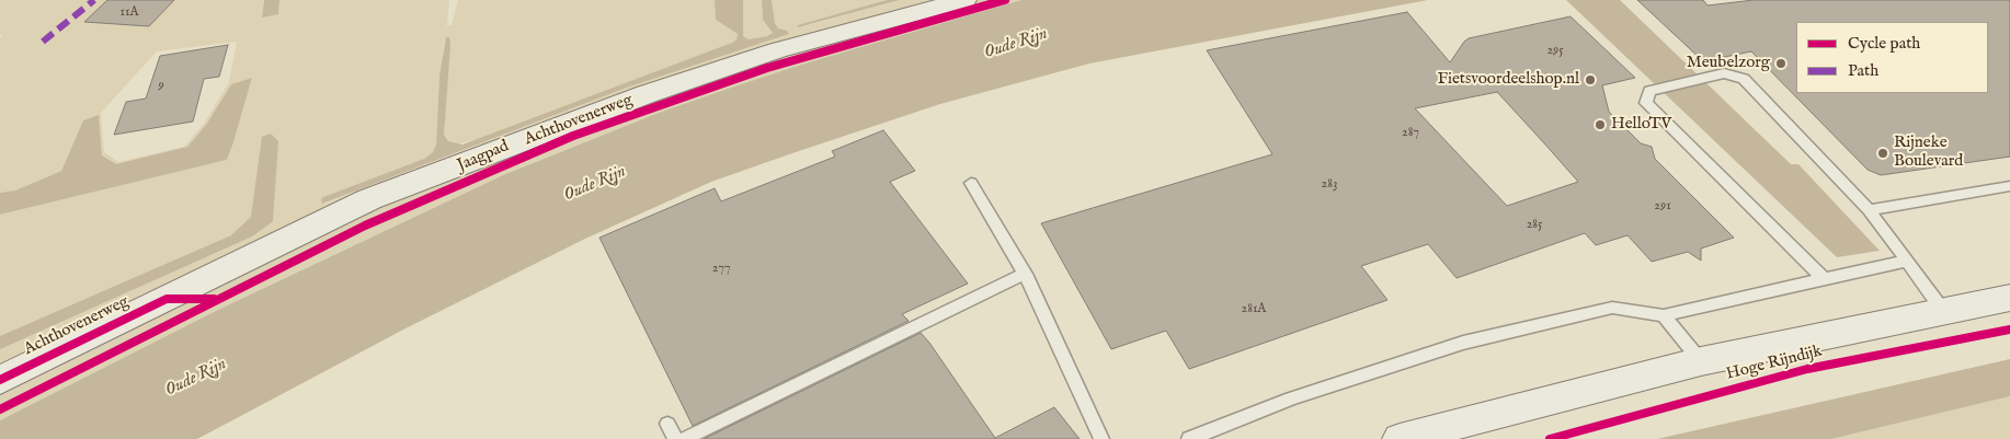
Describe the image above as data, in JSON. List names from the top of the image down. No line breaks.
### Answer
{"streets":{"street":["Achthovenerweg","Hoge Rijndijk"],"cycle path":["Jaagpad"]},"water":["Oude Rijn"],"places":["Meubelzorg","Fietsvoordeelshop.nl","HelloTV","Rijneke Boulevard"],"house_numbers":["11A","295","9","287","283","291","285","277","281A"],"legend":["Cycle path","Path"]}
